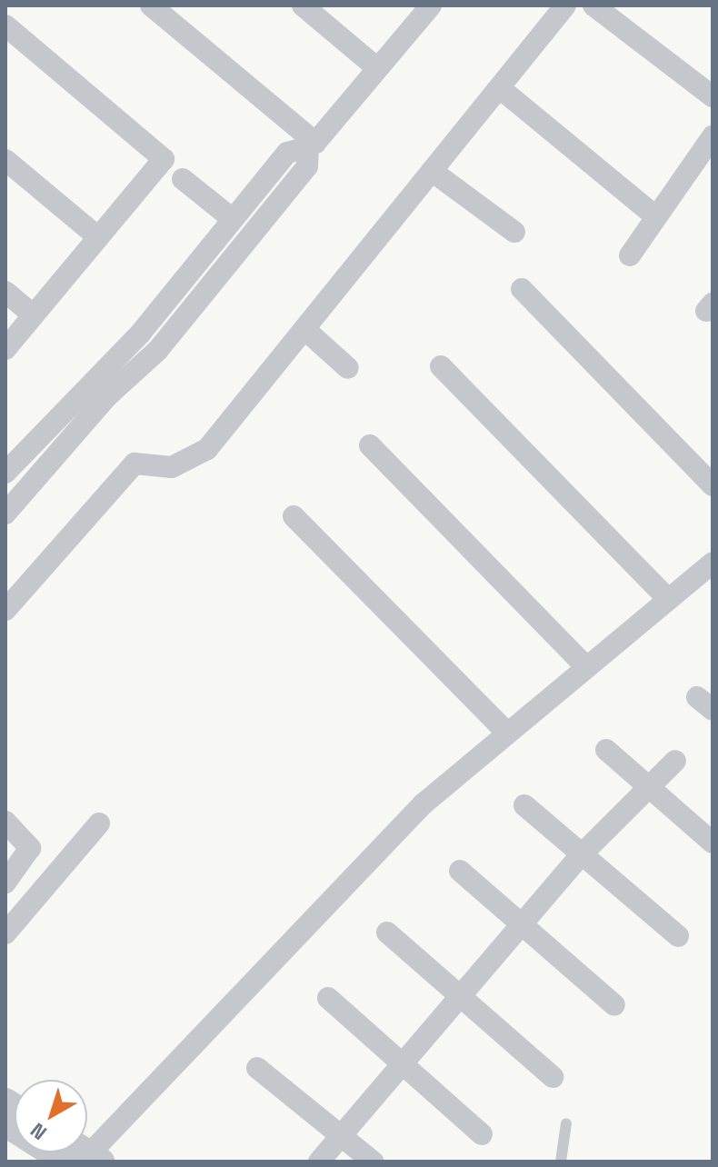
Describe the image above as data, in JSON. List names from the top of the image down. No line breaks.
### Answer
{"north":"bottom left"}
